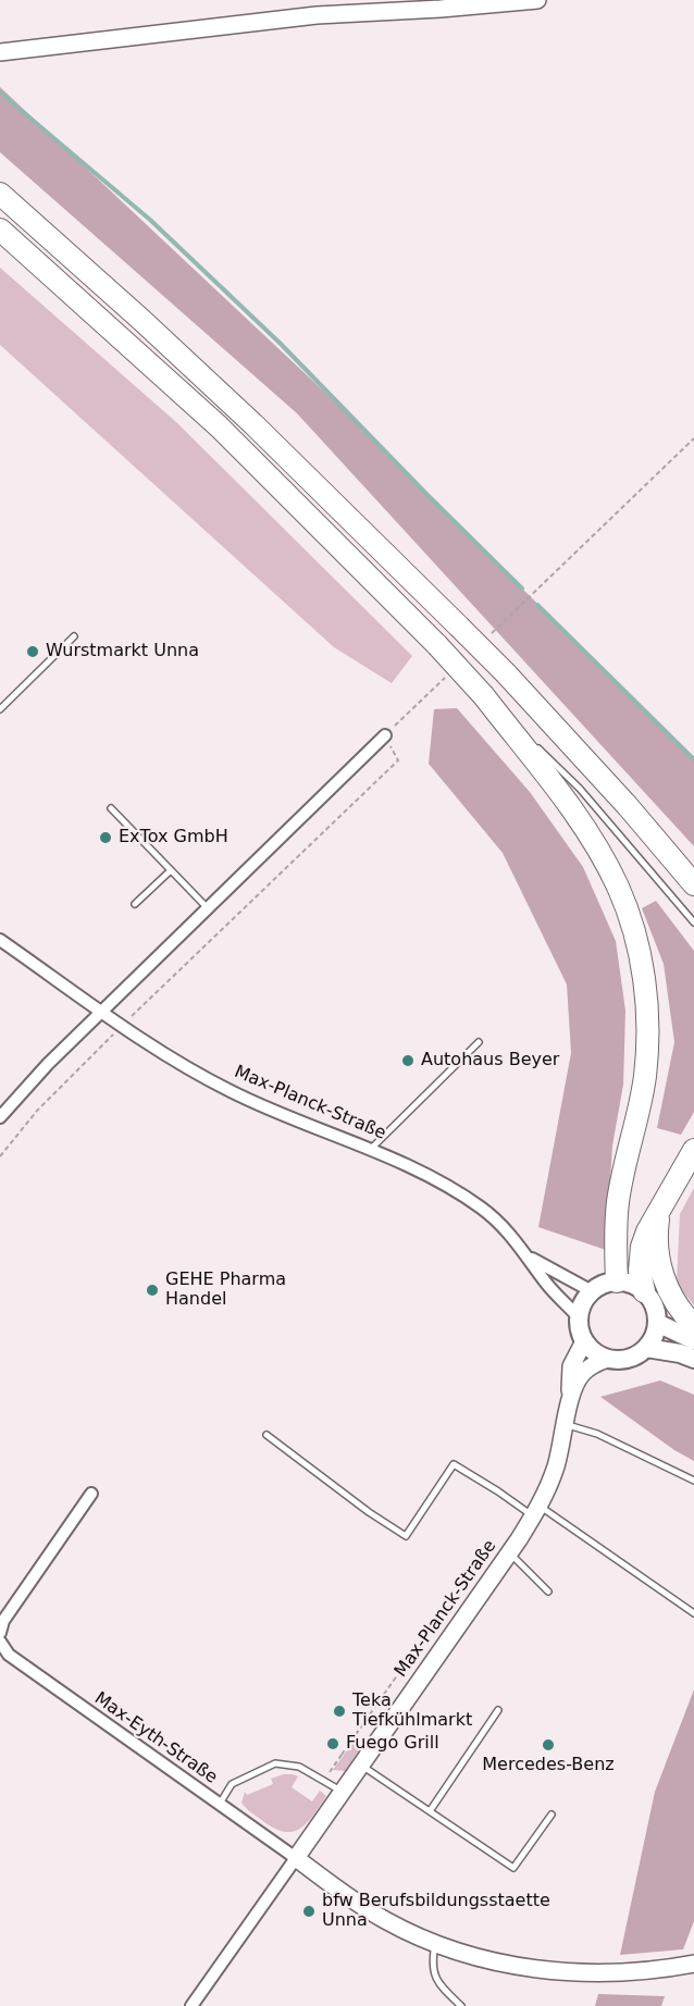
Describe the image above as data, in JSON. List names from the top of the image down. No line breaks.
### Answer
{"streets":{"main road":["Max-Planck-Straße"],"street":["Max-Eyth-Straße"]},"crossings":[["Max-Planck-Straße","Max-Eyth-Straße"]],"places":["Wurstmarkt Unna","ExTox GmbH","Autohaus Beyer","GEHE Pharma Handel","Teka Tiefkühlmarkt","Fuego Grill","Mercedes-Benz","bfw Berufsbildungsstaette Unna"]}
